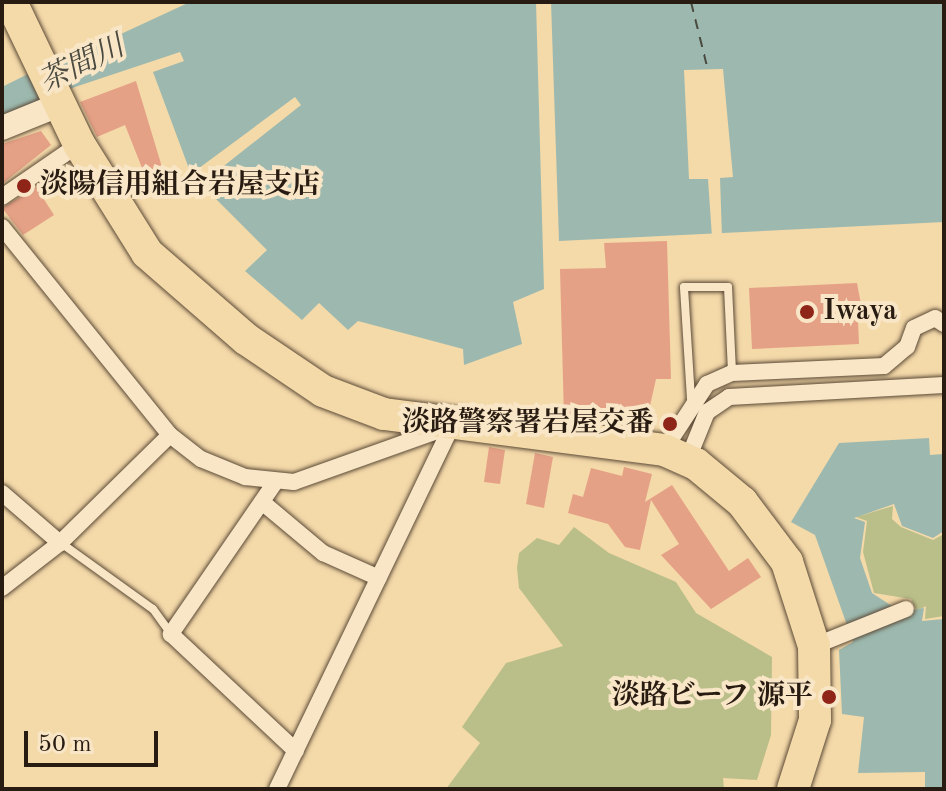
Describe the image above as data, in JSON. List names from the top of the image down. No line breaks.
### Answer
{"water":["茶間川"],"places":["淡陽信用組合岩屋支店","Iwaya","淡路警察署岩屋交番","淡路ビーフ 源平"],"scale_bar":"50 m"}
